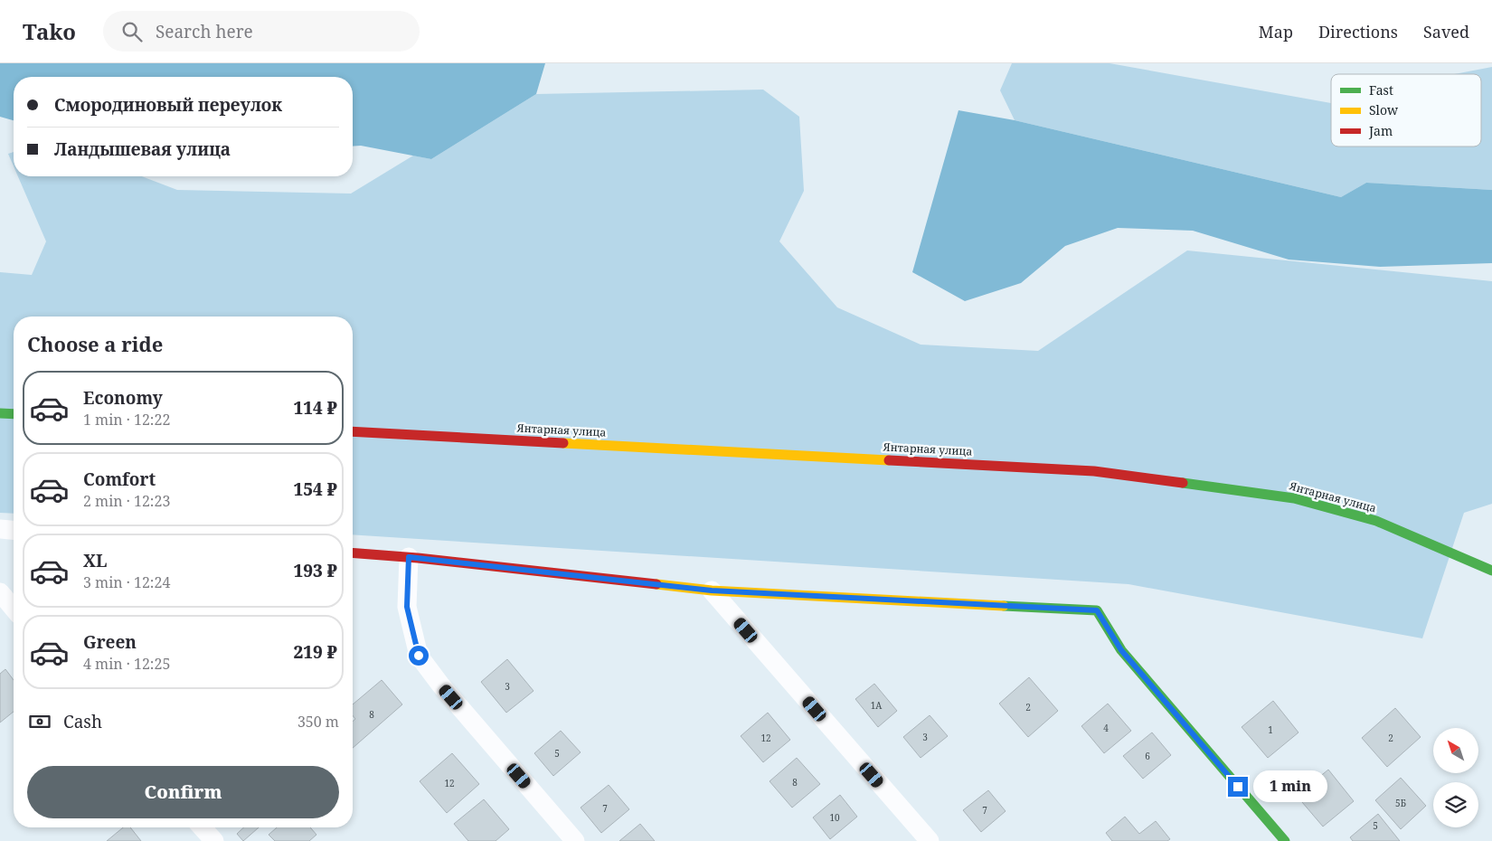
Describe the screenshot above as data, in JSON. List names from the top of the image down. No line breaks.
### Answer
{"streets":{"street":["Янтарная улица"]},"house_numbers":["3","1А","2","8","4","1","3","12","2","5","6","8","12","5Б","7","7","10","5"],"legend":["Fast","Slow","Jam"],"north":"top left","page":{"header":"Tako","search":"Search here","nav":["Map","Directions","Saved"],"banner":["Смородиновый переулок","Ландышевая улица"],"heading":"Choose a ride","list":[{"name":"Economy","note":"1 min · 12:22","value":"114 ₽"},{"name":"Comfort","note":"2 min · 12:23","value":"154 ₽"},{"name":"XL","note":"3 min · 12:24","value":"193 ₽"},{"name":"Green","note":"4 min · 12:25","value":"219 ₽"}],"pay":["Cash","350 m"],"buttons":"Confirm","bubble":"1 min"}}
